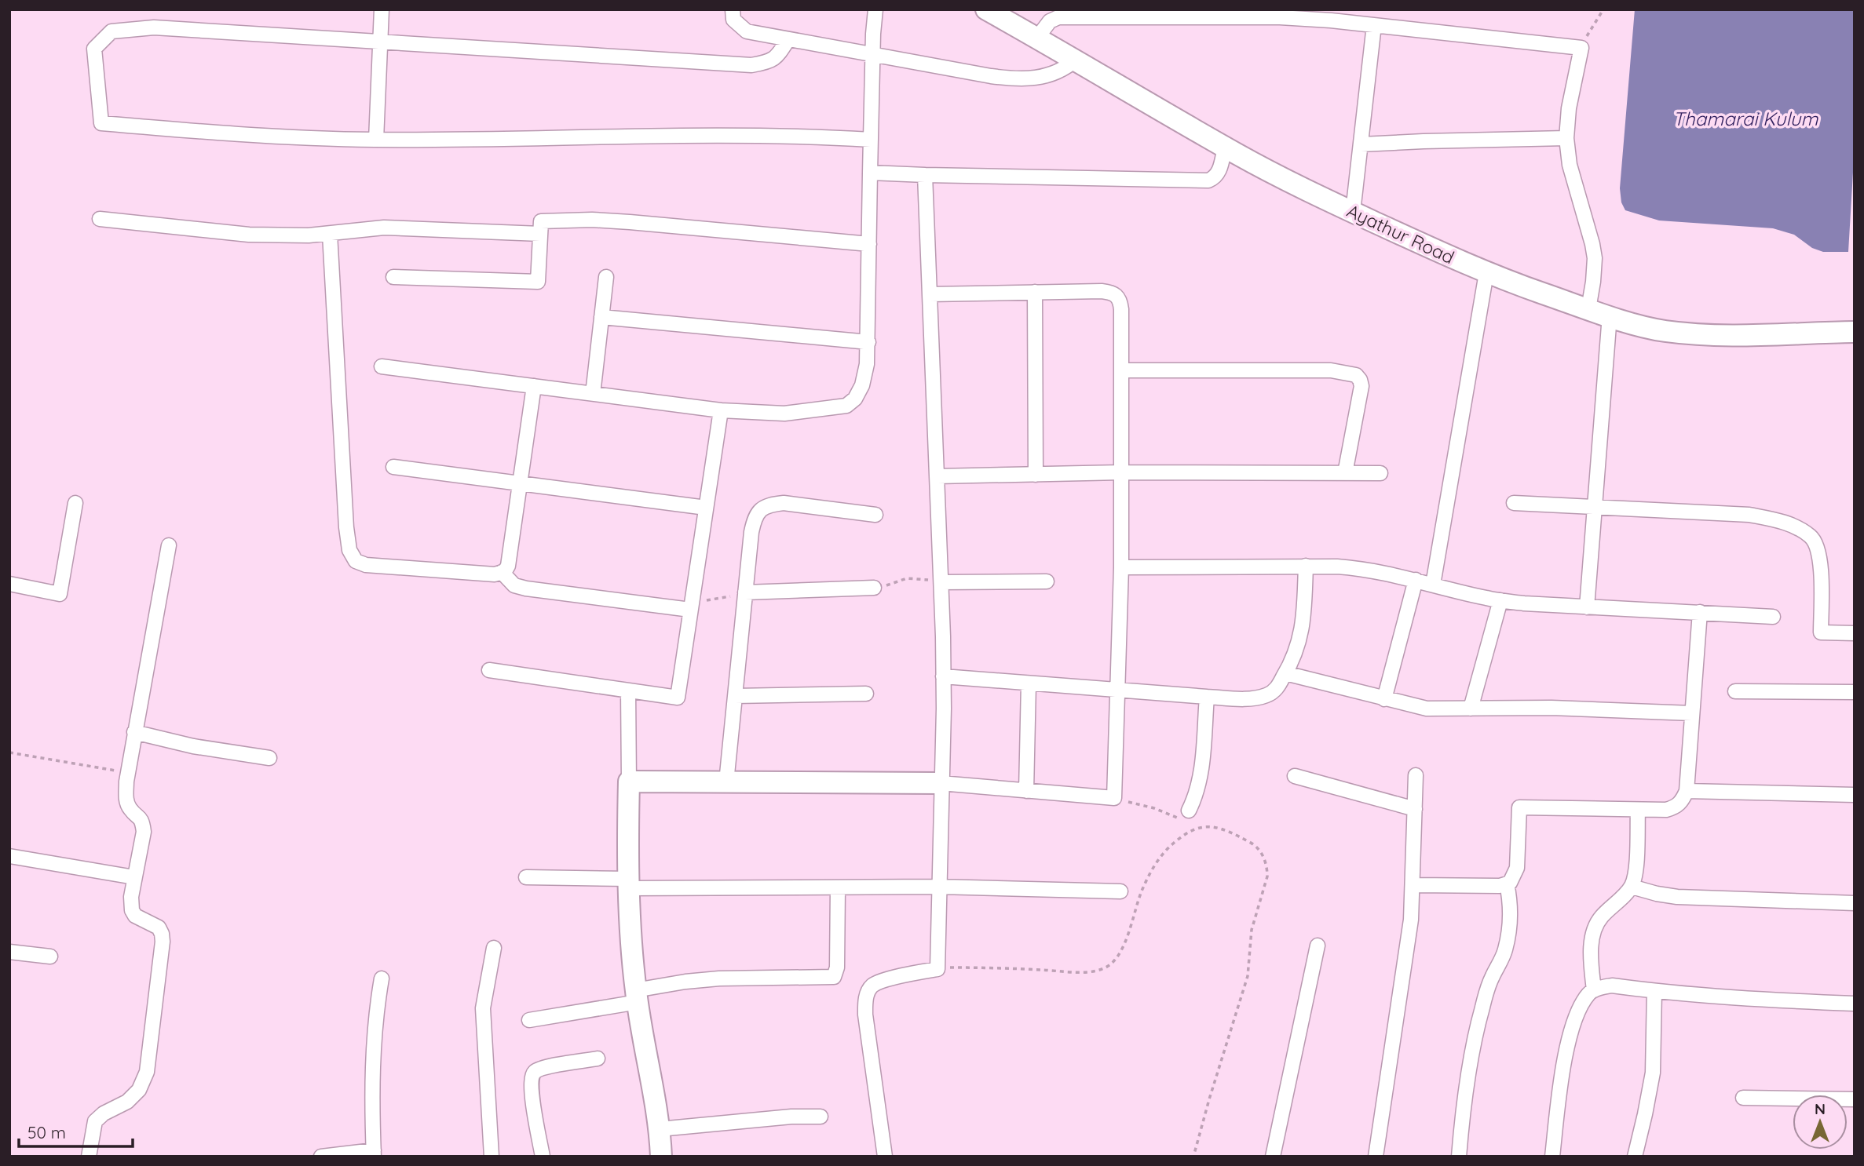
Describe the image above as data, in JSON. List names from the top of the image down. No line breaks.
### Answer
{"streets":{"street":["Ayathur Road"]},"water":["Thamarai Kulum"],"scale_bar":"50 m","north":"top"}
